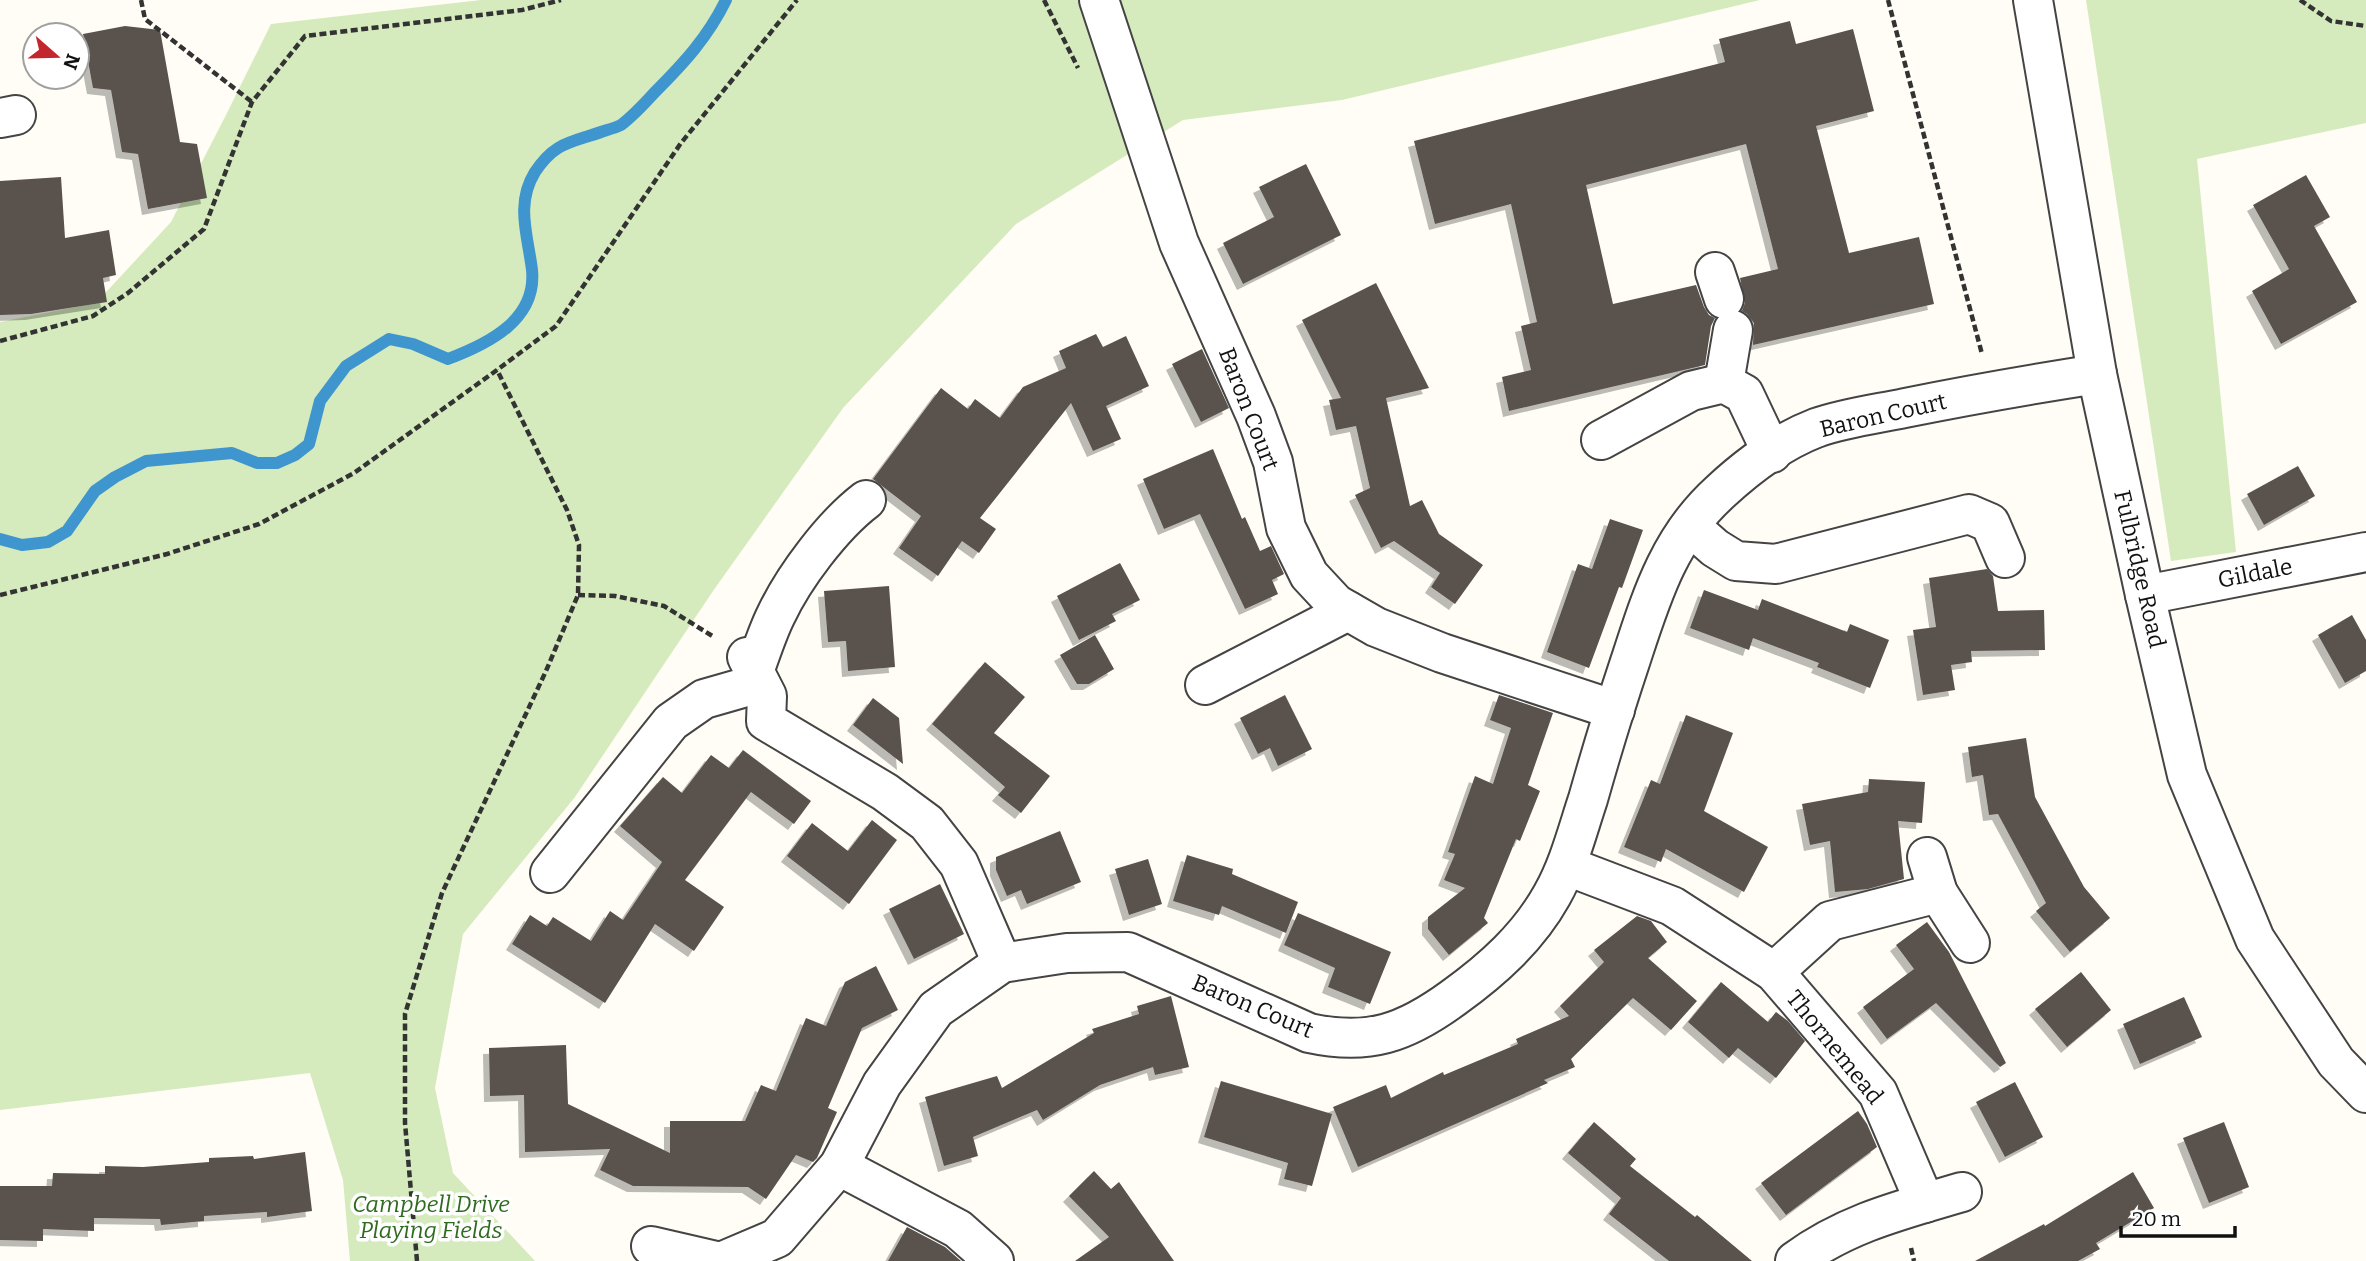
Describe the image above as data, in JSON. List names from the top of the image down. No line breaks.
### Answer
{"streets":{"street":["Baron Court","Fulbridge Road","Gildale","Thornemead"]},"crossings":[["Baron Court","Fulbridge Road"],["Baron Court","Thornemead"],["Fulbridge Road","Gildale"]],"parks":["Campbell Drive Playing Fields"],"scale_bar":"20 m","north":"right"}
